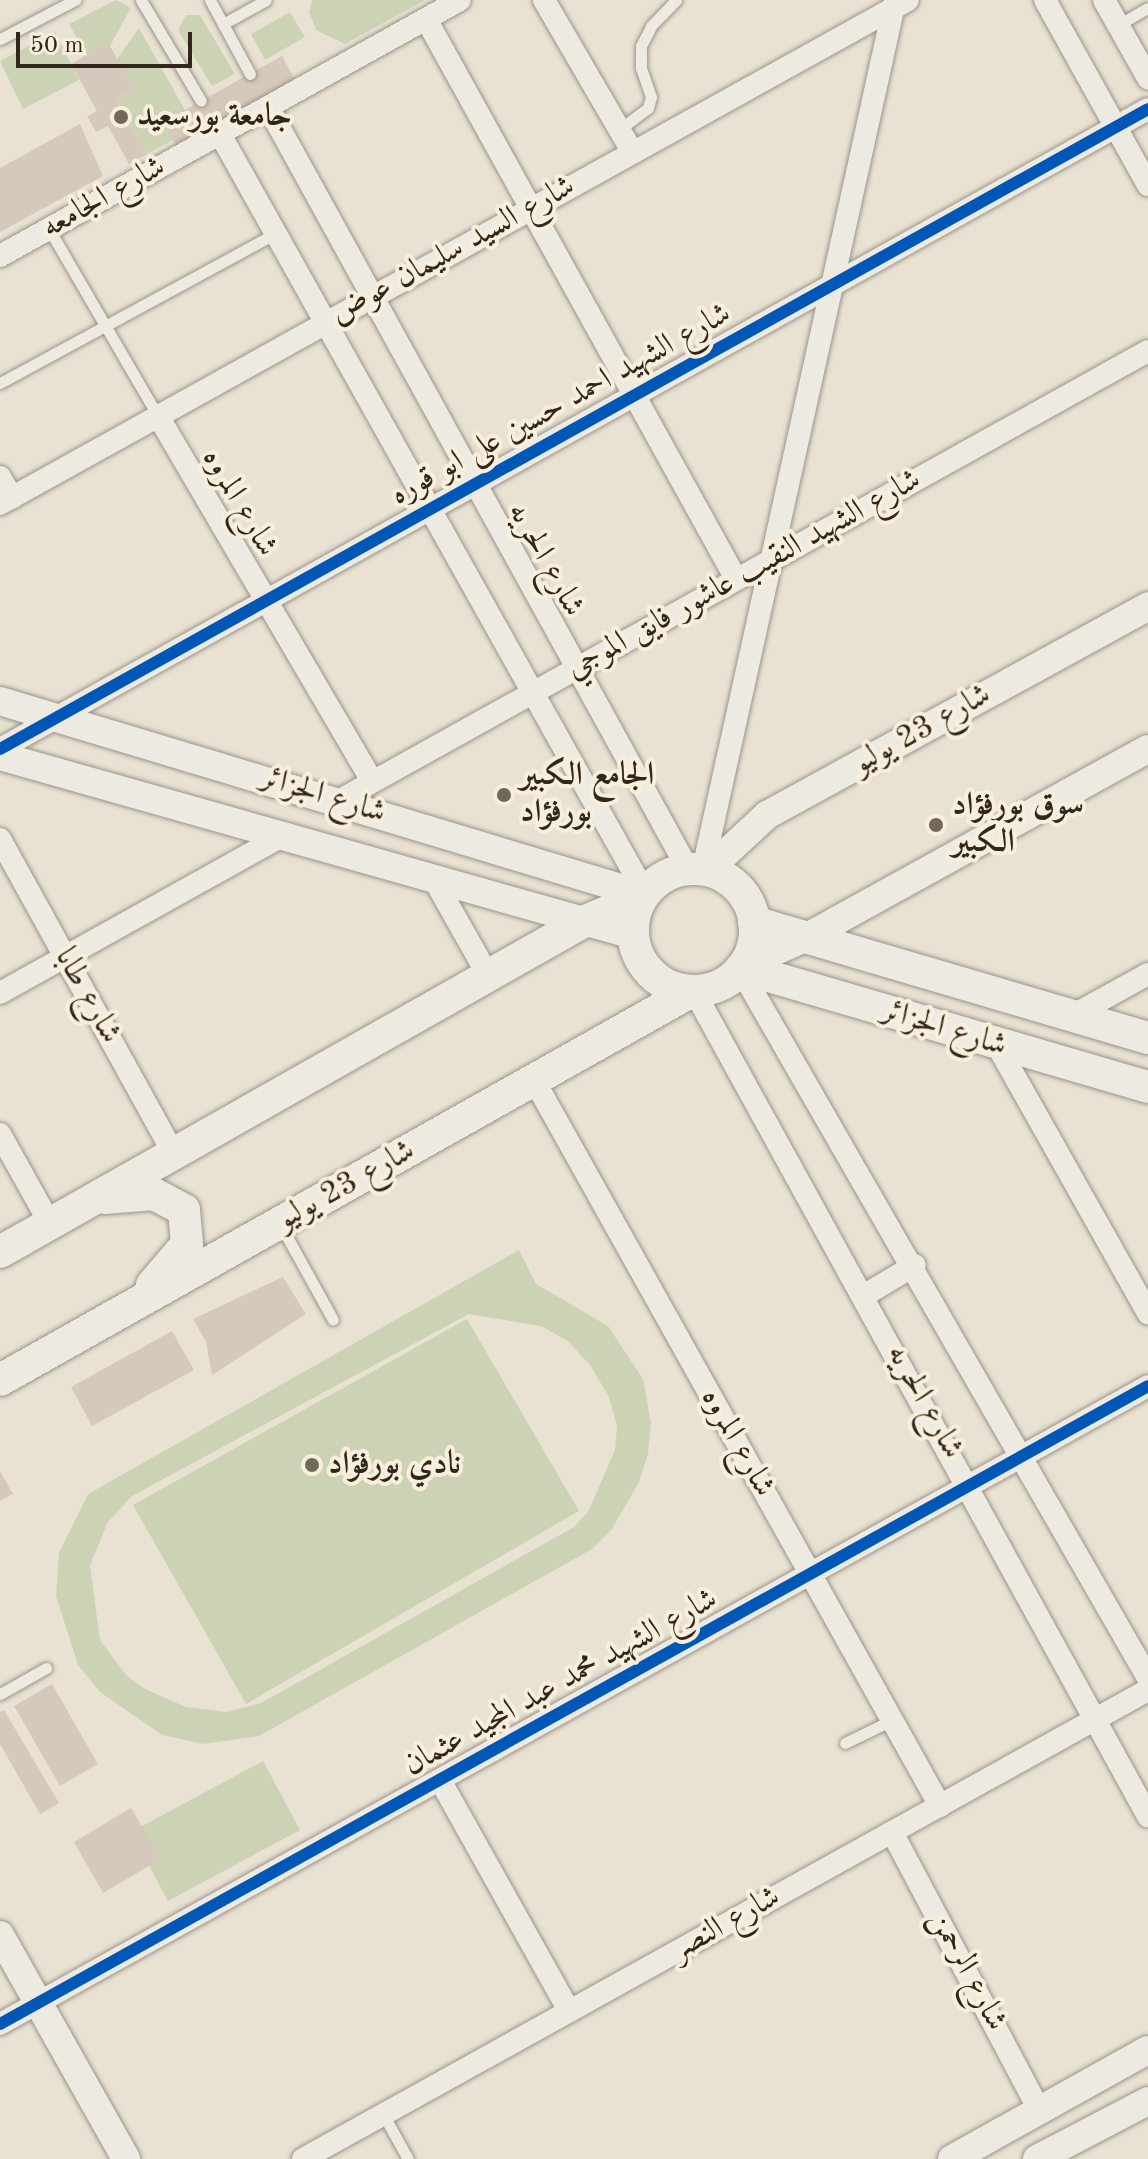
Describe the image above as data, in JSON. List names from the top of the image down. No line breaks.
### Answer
{"streets":{"main road":["شارع 23 يوليو","شارع الجزائر"],"street":["شارع الجامعه","شارع السيد سليمان عوض","شارع الشهيد احمد حسين على ابو قوره","شارع المروه","شارع الحريه","شارع الشهيد النقيب عاشور فايق الموجي","شارع طابا","شارع الشهيد محمد عبد المجيد عثمان","شارع النصر","شارع الرحمن"]},"crossings":[["شارع الجامعه","شارع المروه"],["شارع الجامعه","شارع الحريه"],["شارع السيد سليمان عوض","شارع المروه"],["شارع السيد سليمان عوض","شارع الحريه"],["شارع الشهيد احمد حسين على ابو قوره","شارع المروه"],["شارع الشهيد احمد حسين على ابو قوره","شارع الحريه"],["شارع الشهيد احمد حسين على ابو قوره","شارع الجزائر"],["شارع المروه","شارع الشهيد النقيب عاشور فايق الموجي"],["شارع المروه","شارع 23 يوليو"],["شارع المروه","شارع الشهيد محمد عبد المجيد عثمان"],["شارع المروه","شارع النصر"],["شارع الحريه","شارع الشهيد النقيب عاشور فايق الموجي"],["شارع الحريه","شارع 23 يوليو"],["شارع الحريه","شارع الجزائر"],["شارع الحريه","شارع الشهيد محمد عبد المجيد عثمان"],["شارع الحريه","شارع النصر"],["شارع الشهيد النقيب عاشور فايق الموجي","شارع الجزائر"],["شارع 23 يوليو","شارع الجزائر"],["شارع النصر","شارع الرحمن"]],"places":["جامعة بورسعيد","الجامع الكبير بورفؤاد","سوق بورفؤاد الكبير","نادي بورفؤاد"],"scale_bar":"50 m"}
